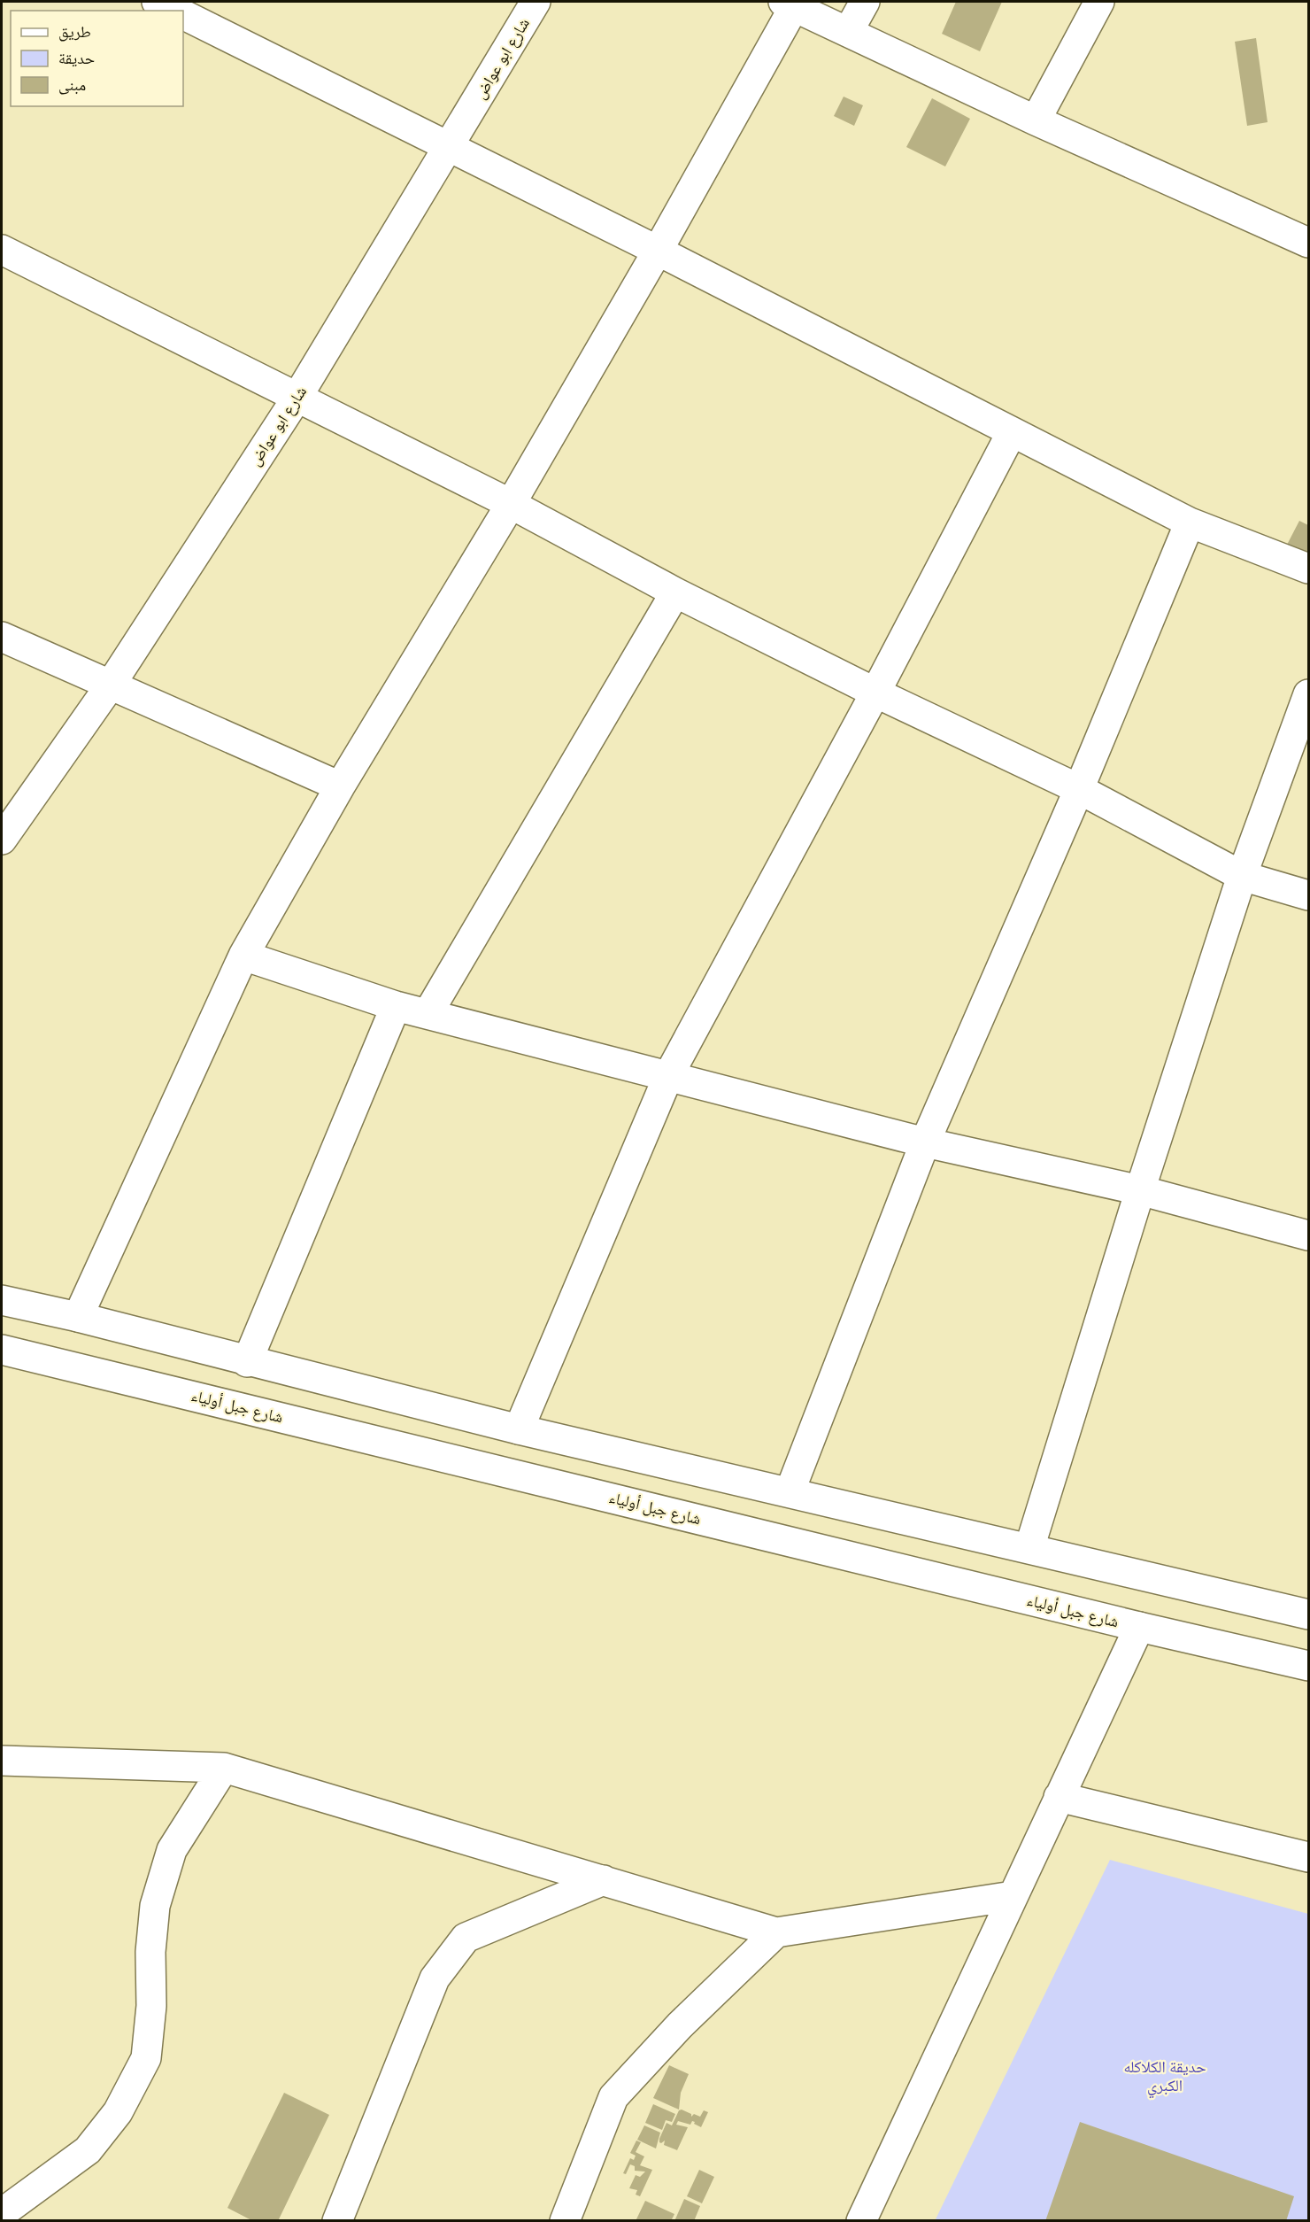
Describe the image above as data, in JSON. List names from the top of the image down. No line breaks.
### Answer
{"streets":{"street":["شارع ابو عواض","شارع جبل أولياء"]},"parks":["حديقة الكلاكله الكبري"],"legend":["طريق","حديقة","مبنى"]}
